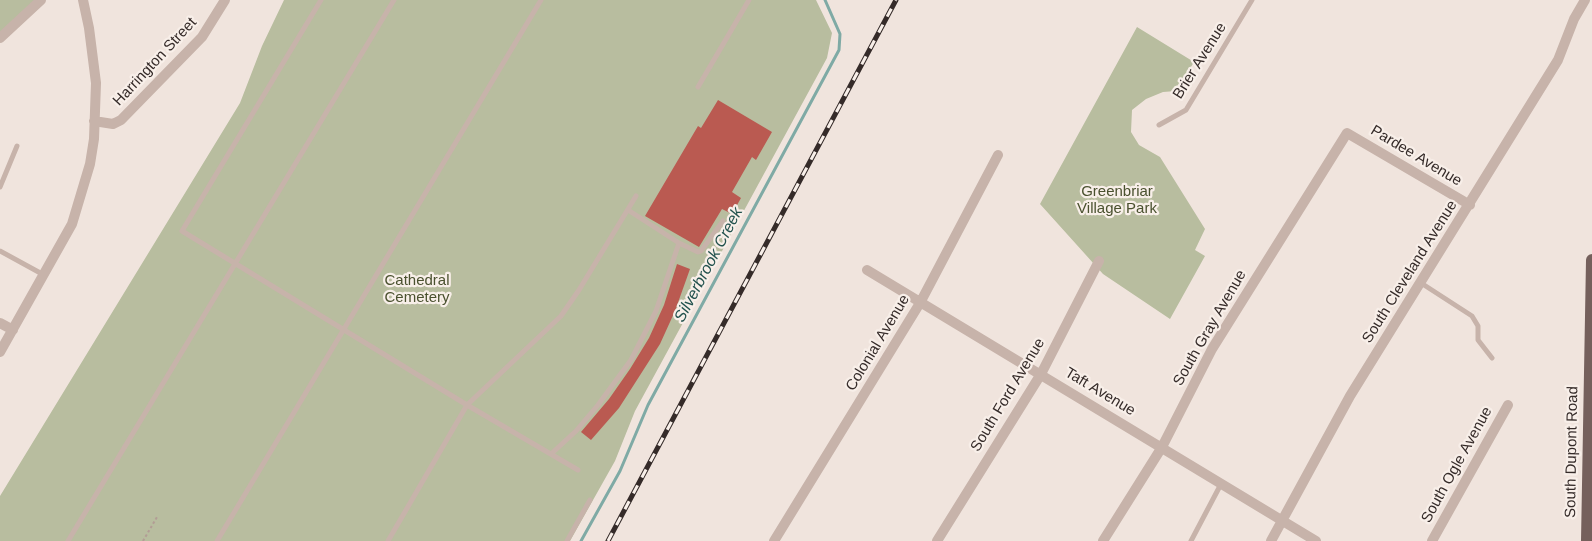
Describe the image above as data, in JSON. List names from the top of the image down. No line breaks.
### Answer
{"streets":{"main road":["South Dupont Road"],"street":["Harrington Street","Pardee Avenue","South Cleveland Avenue","South Gray Avenue","Colonial Avenue","Taft Avenue","South Ford Avenue","South Ogle Avenue"],"lane":["Brier Avenue"]},"crossings":[["Pardee Avenue","South Cleveland Avenue"],["Pardee Avenue","South Gray Avenue"],["South Cleveland Avenue","Taft Avenue"],["South Gray Avenue","Taft Avenue"],["Colonial Avenue","Taft Avenue"],["Taft Avenue","South Ford Avenue"]],"water":["Silverbrook Creek"],"parks":["Greenbriar Village Park","Cathedral Cemetery"]}
